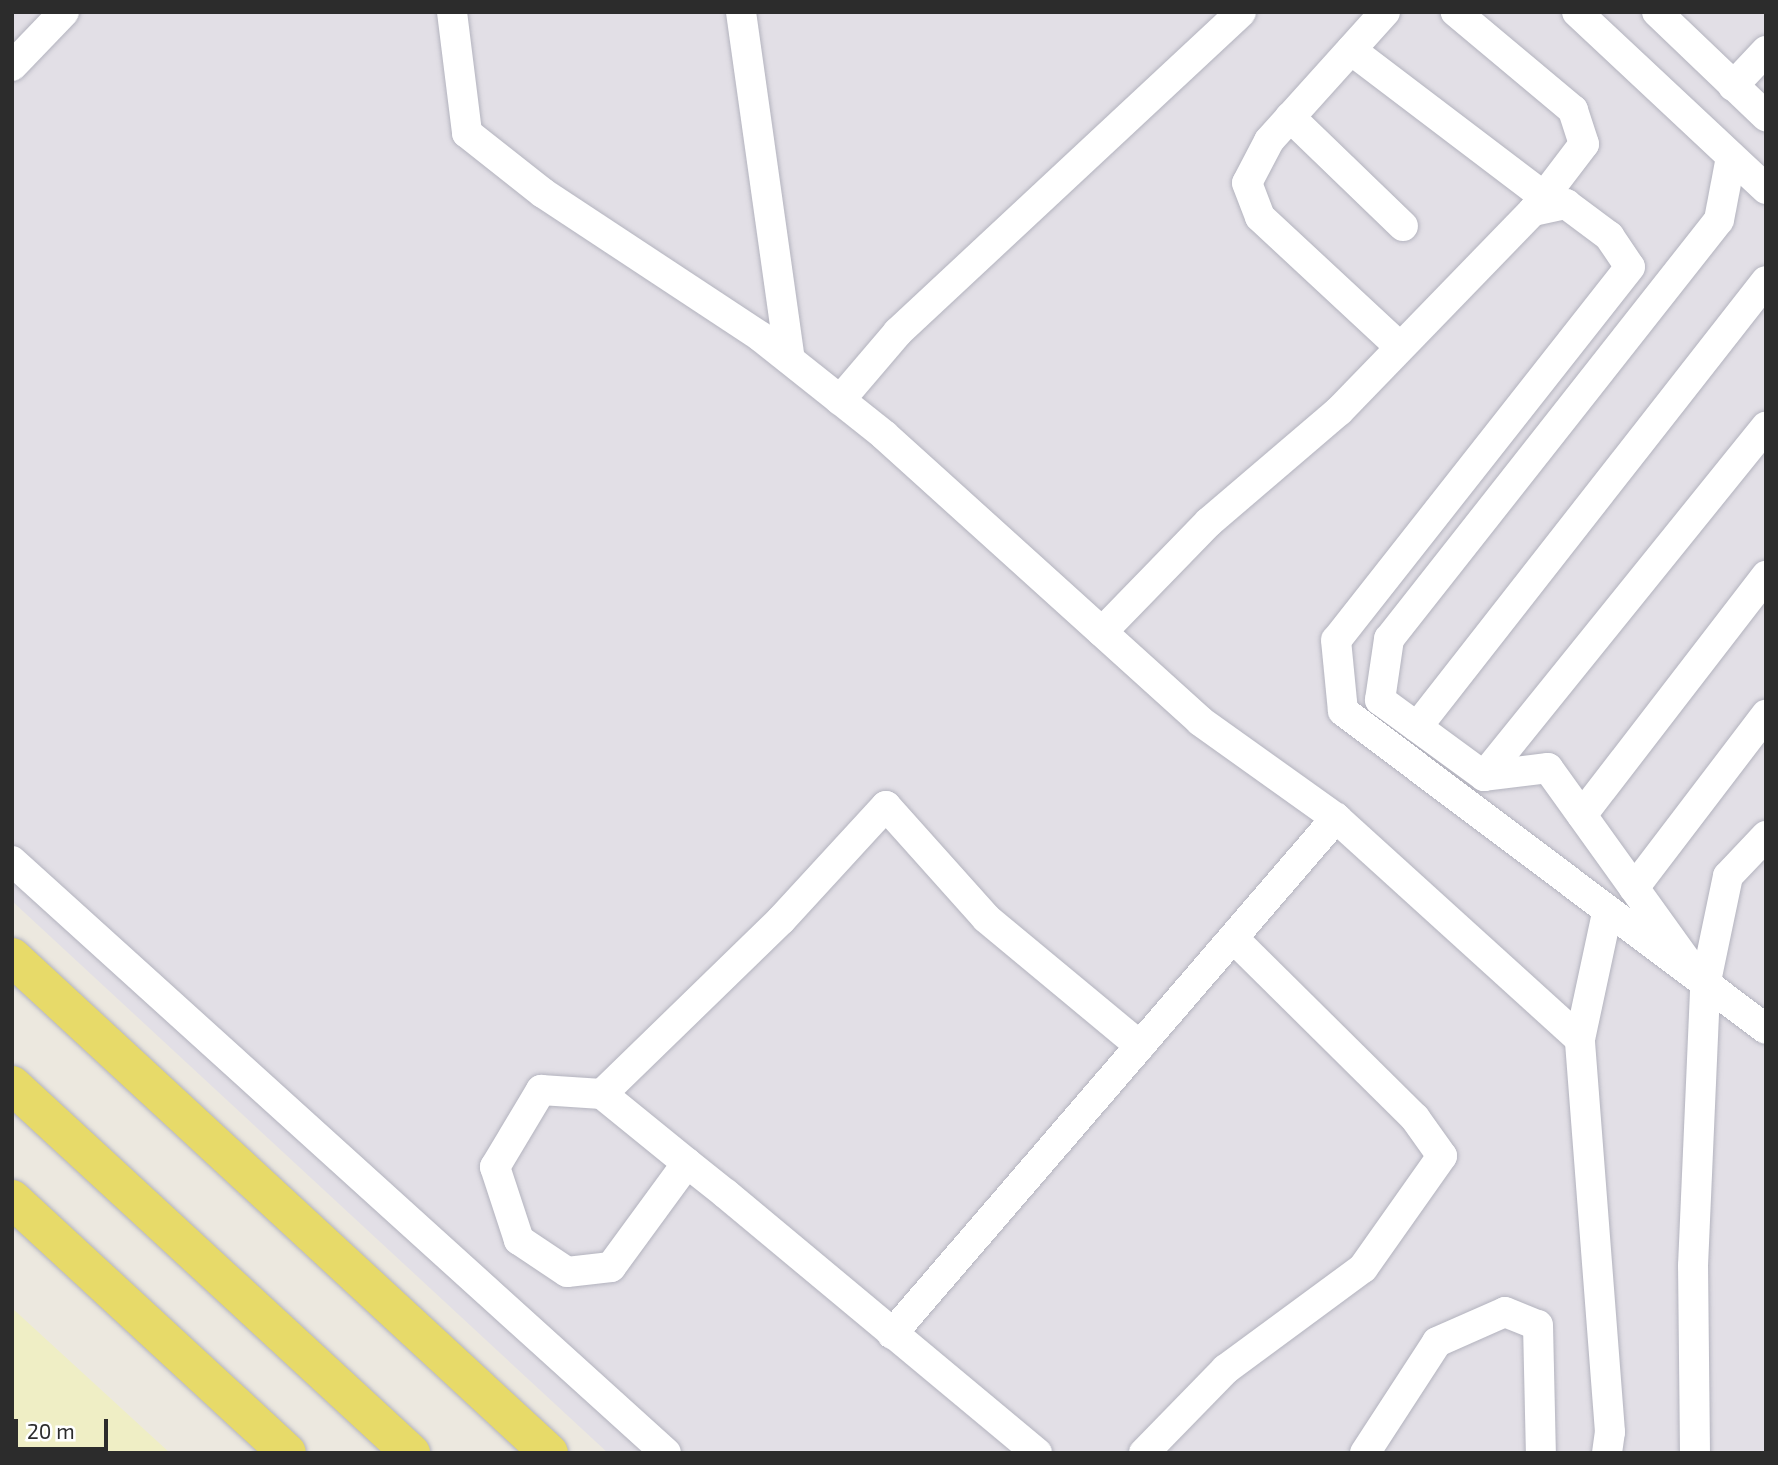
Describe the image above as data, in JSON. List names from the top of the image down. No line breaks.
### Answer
{"scale_bar":"20 m"}
